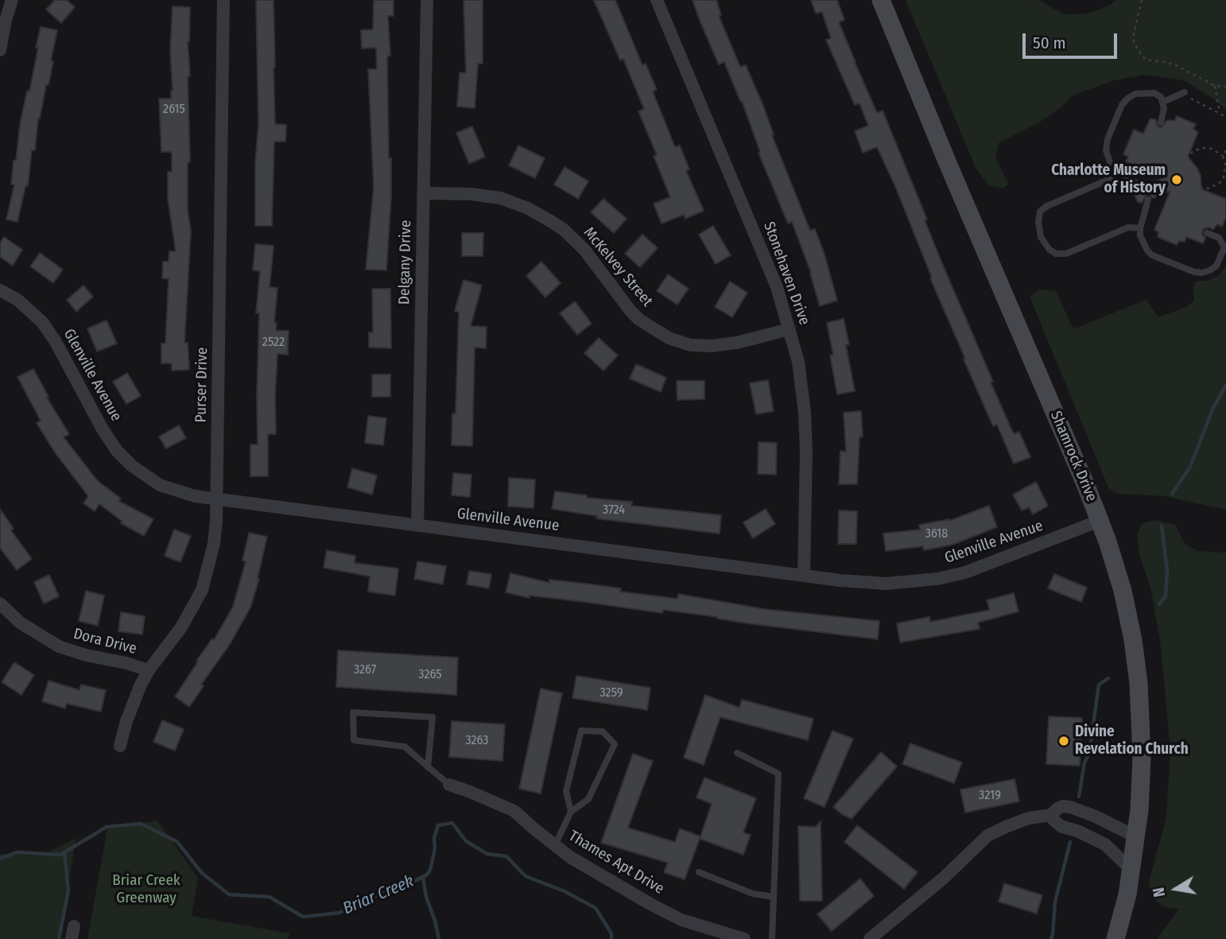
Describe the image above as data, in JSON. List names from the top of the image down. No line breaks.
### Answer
{"streets":{"street":["Delgany Drive","McKelvey Street","Stonehaven Drive","Glenville Avenue","Purser Drive","Shamrock Drive","Dora Drive","Thames Apt Drive"]},"crossings":[["Delgany Drive","McKelvey Street"],["Delgany Drive","Glenville Avenue"],["McKelvey Street","Stonehaven Drive"],["Stonehaven Drive","Glenville Avenue"],["Glenville Avenue","Purser Drive"],["Glenville Avenue","Shamrock Drive"],["Purser Drive","Dora Drive"]],"water":["Briar Creek"],"parks":["Briar Creek Greenway"],"places":["Charlotte Museum of History","Divine Revelation Church"],"house_numbers":["2615","2522","3724","3618","3267","3265","3259","3263","3219"],"scale_bar":"50 m","north":"left"}
